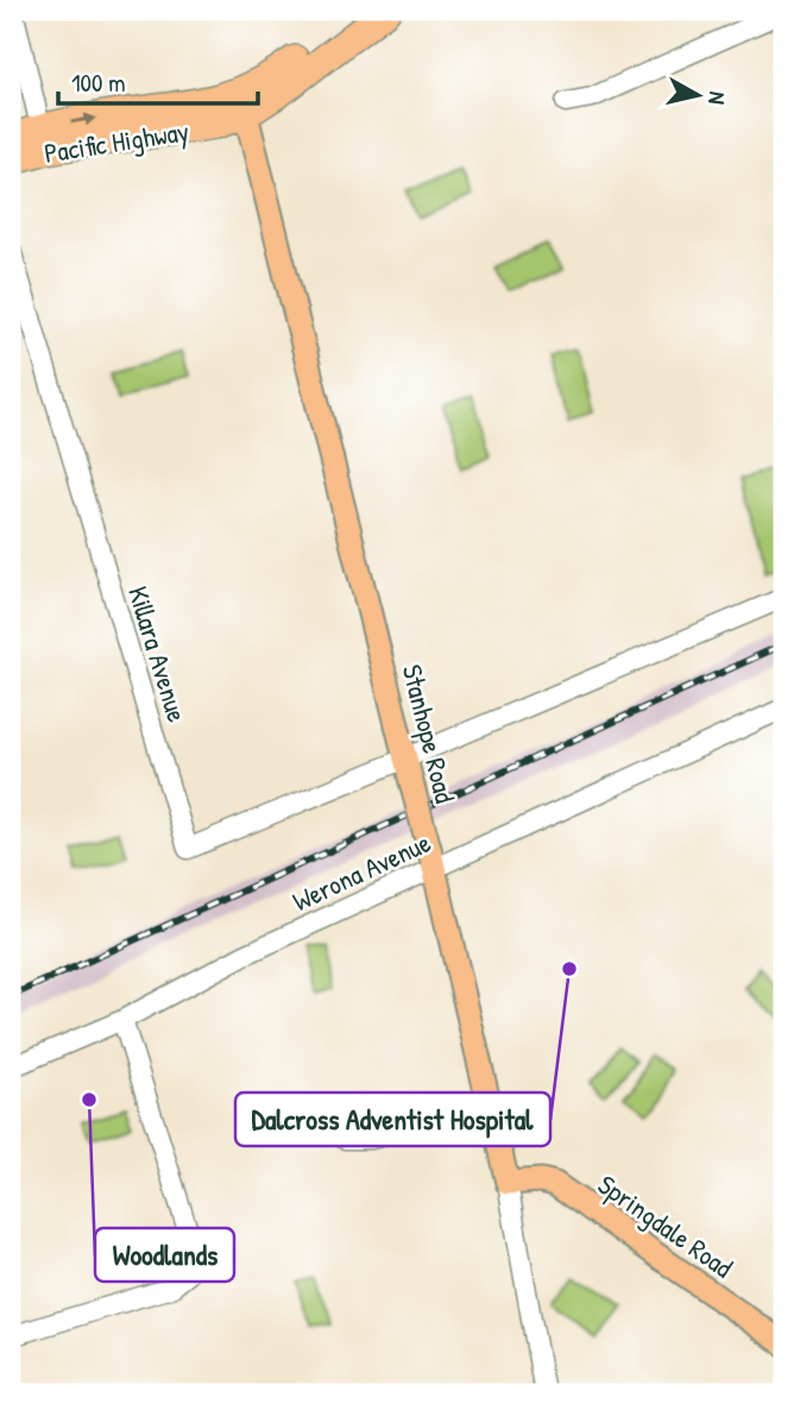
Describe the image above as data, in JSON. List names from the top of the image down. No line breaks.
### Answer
{"streets":{"highway":["Pacific Highway"],"main road":["Stanhope Road","Springdale Road"],"street":["Killara Avenue","Werona Avenue"]},"crossings":[["Pacific Highway","Stanhope Road"],["Killara Avenue","Stanhope Road"],["Stanhope Road","Werona Avenue"],["Stanhope Road","Springdale Road"]],"places":["Dalcross Adventist Hospital","Woodlands"],"scale_bar":"100 m","north":"right"}
